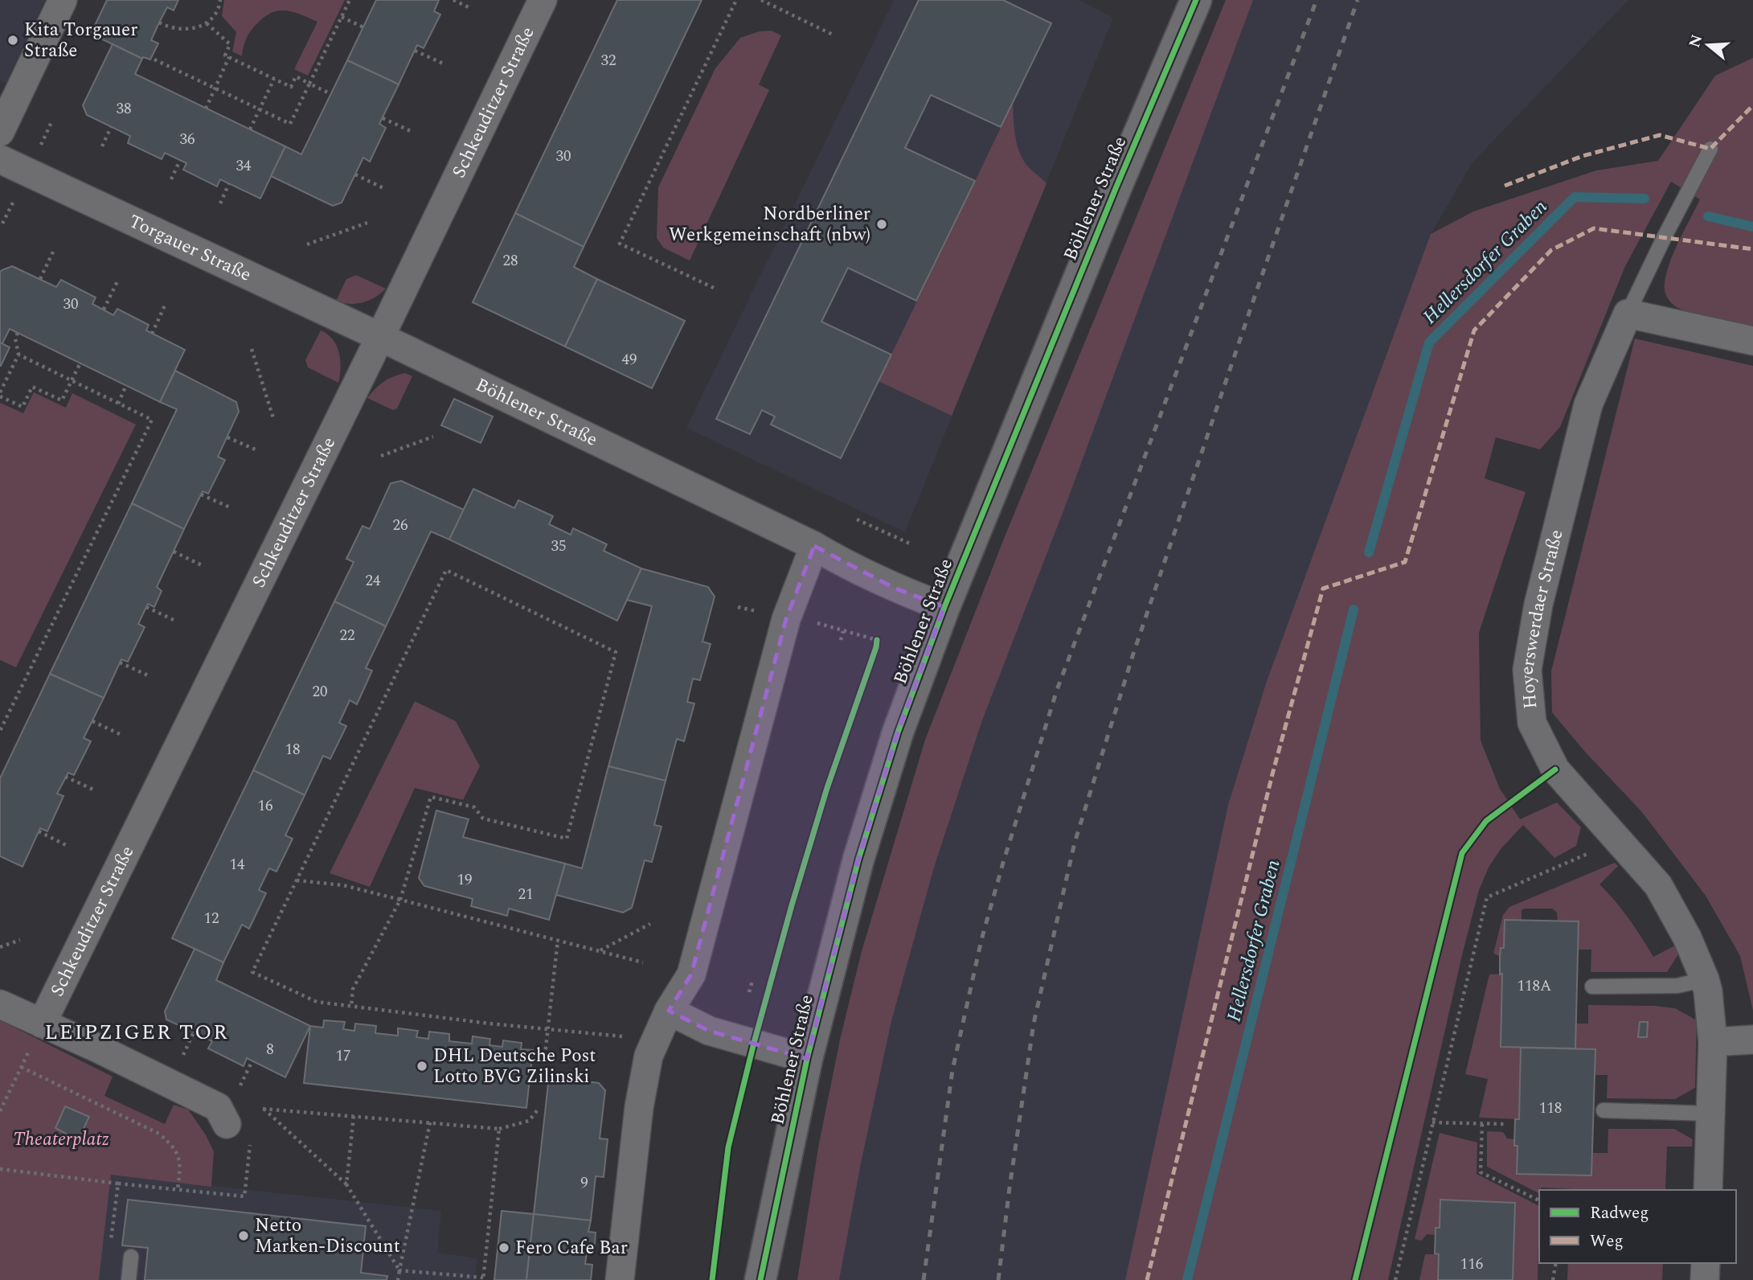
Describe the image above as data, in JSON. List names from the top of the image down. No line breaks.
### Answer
{"streets":{"street":["Schkeuditzer Straße","Böhlener Straße","Torgauer Straße","Hoyerswerdaer Straße"]},"crossings":[["Schkeuditzer Straße","Böhlener Straße"],["Schkeuditzer Straße","Torgauer Straße"],["Böhlener Straße","Torgauer Straße"]],"districts":["LEIPZIGER TOR"],"water":["Hellersdorfer Graben"],"parks":["Theaterplatz"],"places":["Kita Torgauer Straße","Nordberliner Werkgemeinschaft (nbw)","DHL Deutsche Post Lotto BVG Zilinski","Netto Marken-Discount","Fero Cafe Bar"],"house_numbers":["32","38","36","30","34","28","30","49","26","35","24","22","20","18","16","14","19","21","12","118A","8","17","118","9","116"],"legend":["Radweg","Weg"],"north":"left"}
